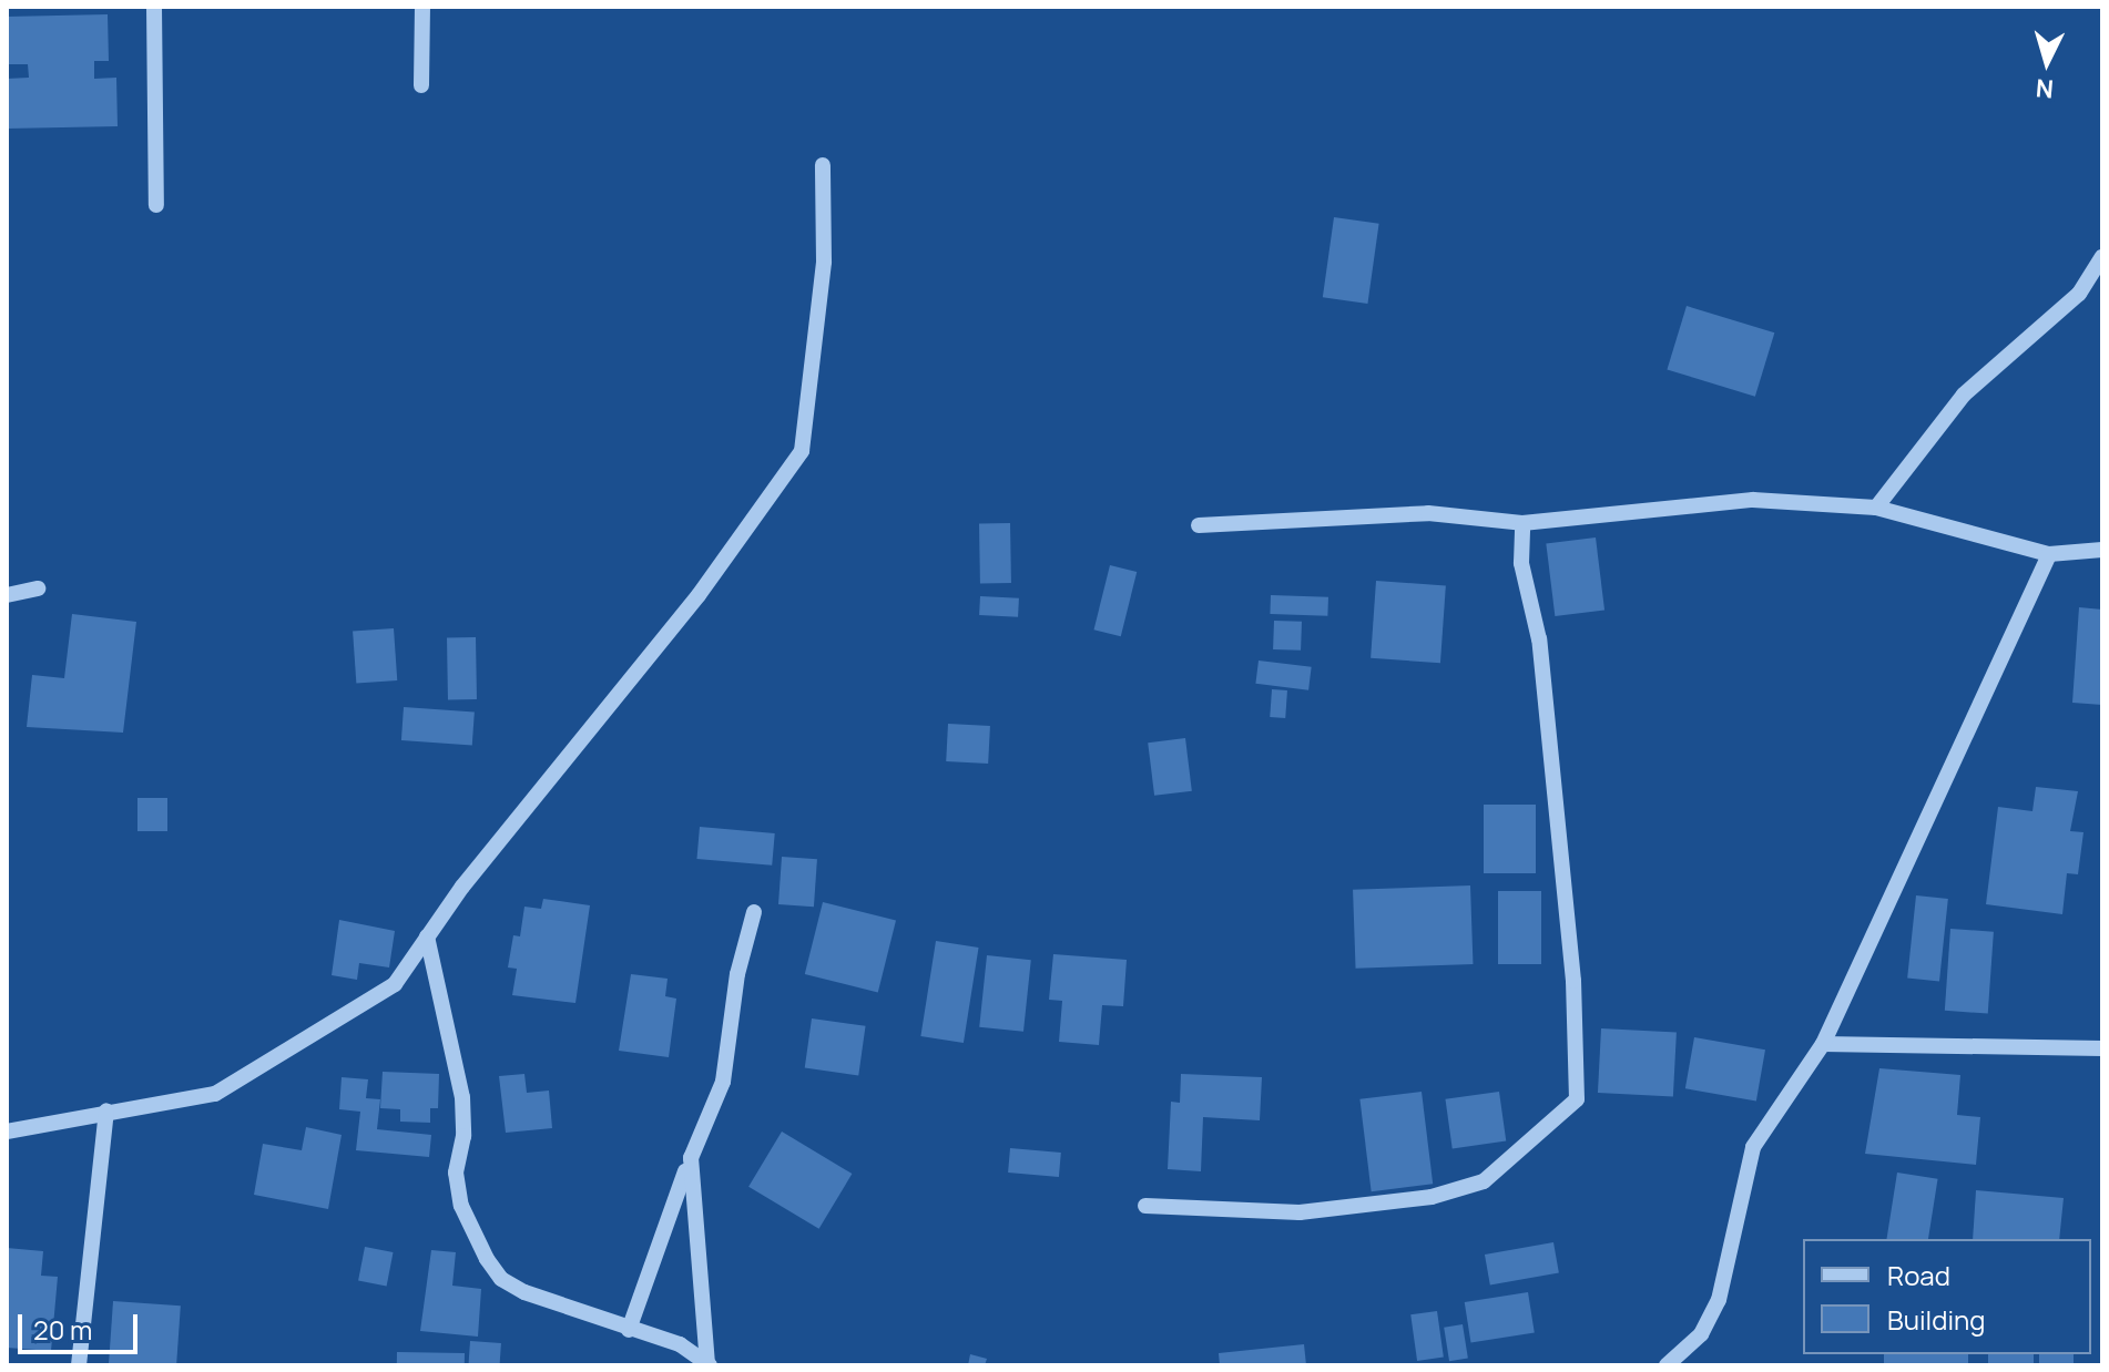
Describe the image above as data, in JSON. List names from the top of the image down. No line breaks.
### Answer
{"legend":["Road","Building"],"scale_bar":"20 m","north":"bottom"}
